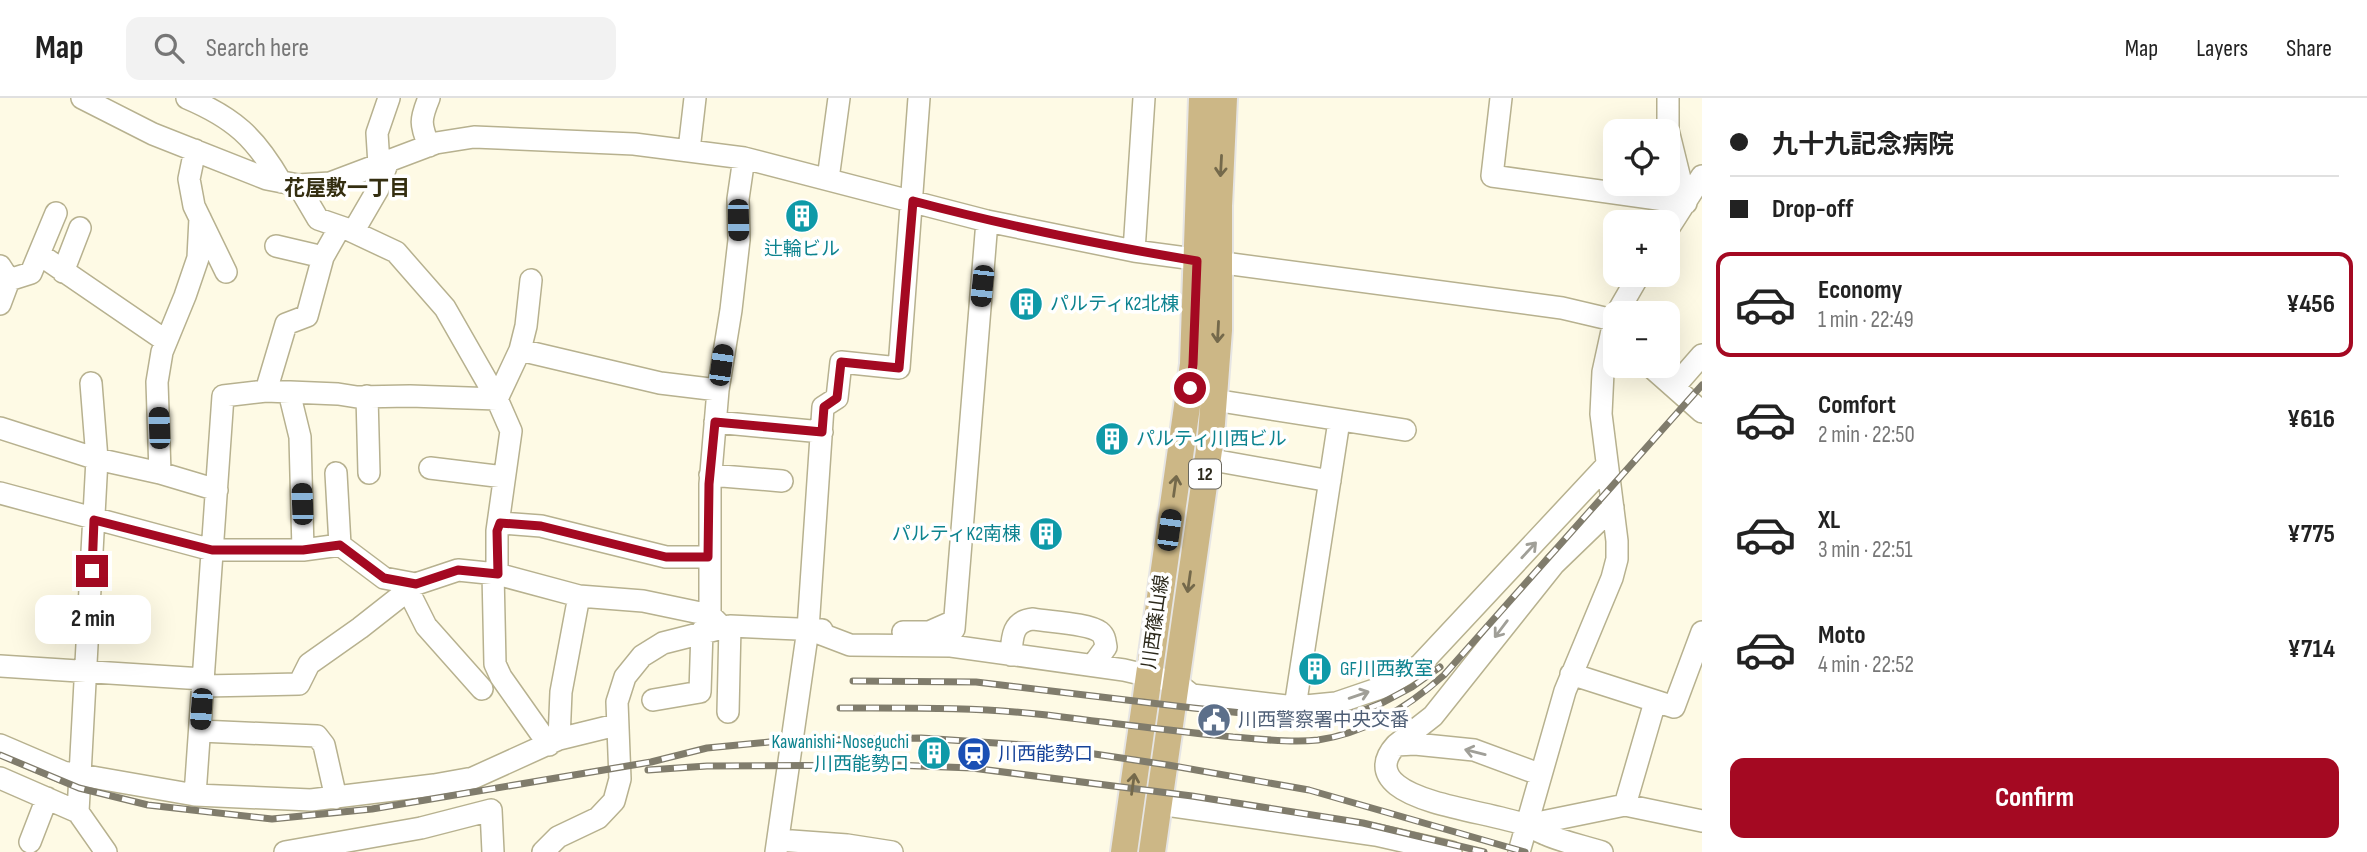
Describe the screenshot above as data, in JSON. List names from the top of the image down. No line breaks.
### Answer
{"streets":{"main road":["12","川西篠山線"]},"districts":["花屋敷一丁目"],"places":{"building":["辻輪ビル","パルティK2北棟","パルティ川西ビル","パルティK2南棟","GF川西教室","Kawanishi-Noseguchi 川西能勢口"],"public building":["川西警察署中央交番"],"station":["川西能勢口"]},"page":{"header":"Map","search":"Search here","nav":["Map","Layers","Share"],"banner":["九十九記念病院","Drop-off"],"map_buttons":["+","−"],"list":[{"name":"Economy","note":"1 min · 22:49","value":"¥456"},{"name":"Comfort","note":"2 min · 22:50","value":"¥616"},{"name":"XL","note":"3 min · 22:51","value":"¥775"},{"name":"Moto","note":"4 min · 22:52","value":"¥714"}],"bubble":"2 min","buttons":"Confirm"}}
